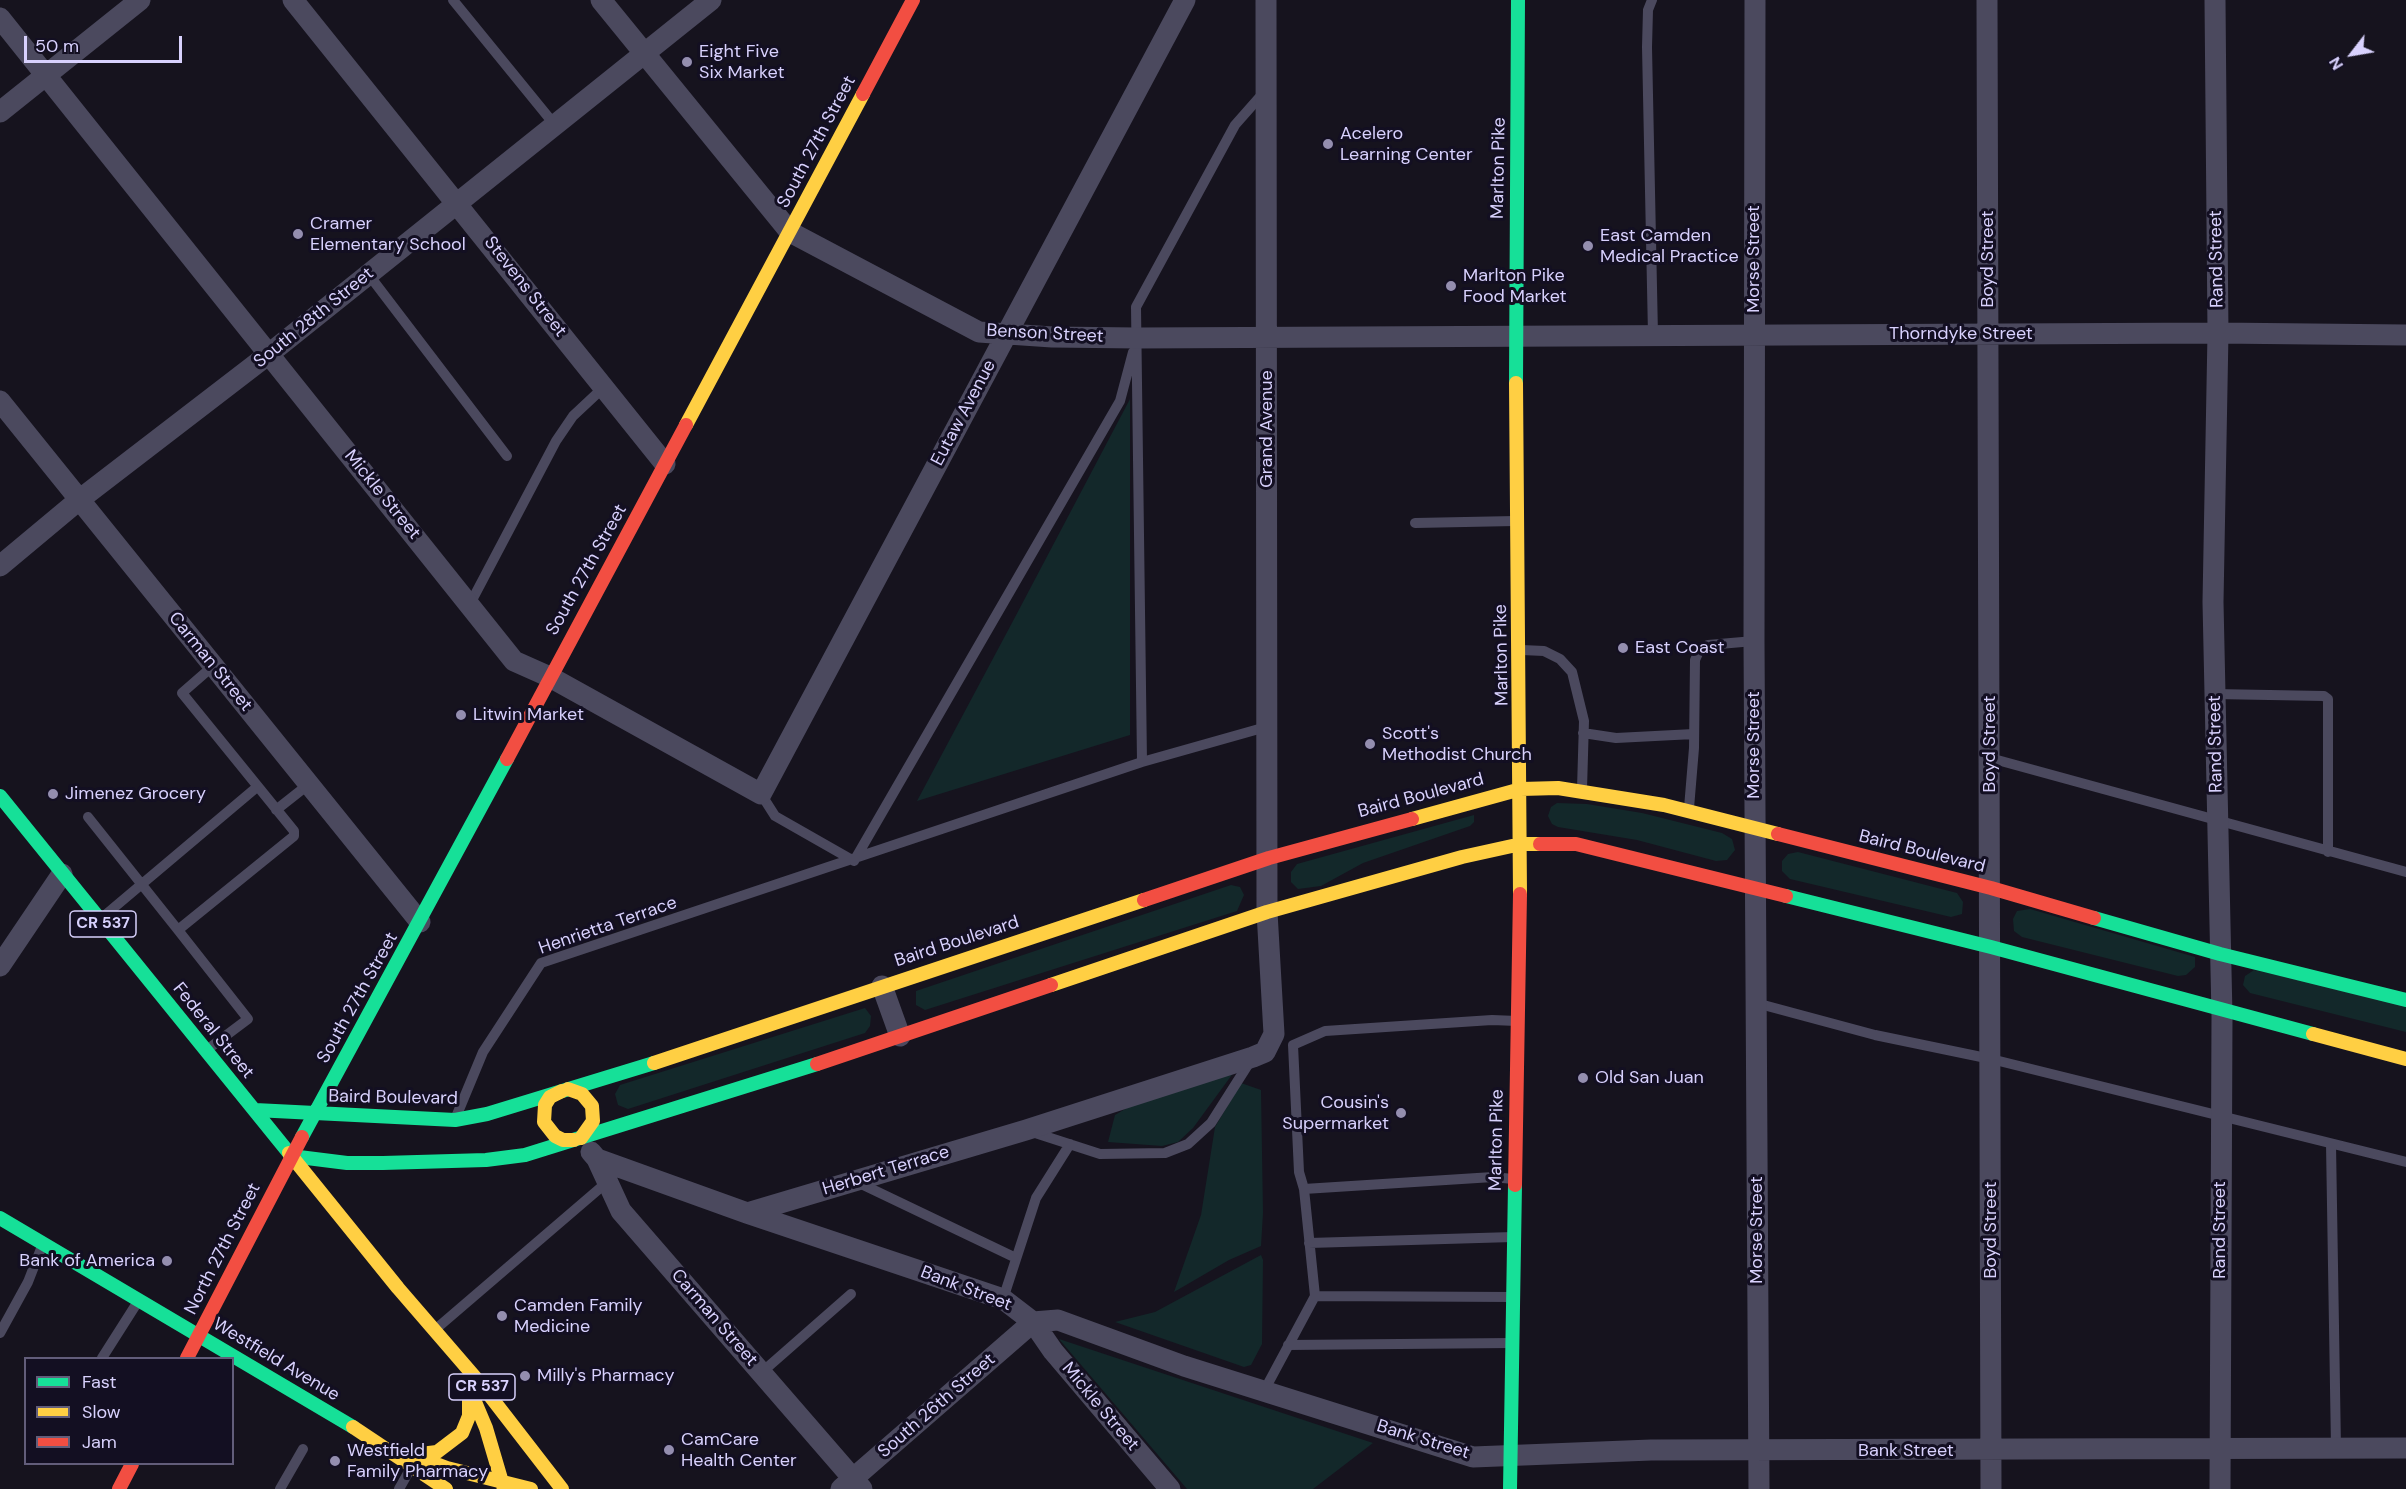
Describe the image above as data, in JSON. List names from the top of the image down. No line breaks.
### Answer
{"streets":{"main road":["South 27th Street","Marlton Pike","Baird Boulevard","CR 537","Federal Street","North 27th Street","Westfield Avenue"],"street":["Morse Street","Boyd Street","Rand Street","Stevens Street","South 28th Street","Benson Street","Thorndyke Street","Eutaw Avenue","Grand Avenue","Mickle Street","Carman Street","Herbert Terrace","Bank Street","South 26th Street"],"lane":["Henrietta Terrace"]},"crossings":[["South 27th Street","Stevens Street"],["South 27th Street","Benson Street"],["South 27th Street","Mickle Street"],["South 27th Street","Carman Street"],["South 27th Street","Baird Boulevard"],["South 27th Street","Federal Street"],["South 27th Street","North 27th Street"],["Marlton Pike","Benson Street"],["Marlton Pike","Thorndyke Street"],["Marlton Pike","Baird Boulevard"],["Marlton Pike","Bank Street"],["Morse Street","Thorndyke Street"],["Morse Street","Baird Boulevard"],["Morse Street","Bank Street"],["Boyd Street","Thorndyke Street"],["Boyd Street","Baird Boulevard"],["Boyd Street","Bank Street"],["Rand Street","Thorndyke Street"],["Rand Street","Baird Boulevard"],["Rand Street","Bank Street"],["Stevens Street","South 28th Street"],["South 28th Street","Benson Street"],["South 28th Street","Mickle Street"],["South 28th Street","Carman Street"],["Benson Street","Thorndyke Street"],["Benson Street","Eutaw Avenue"],["Benson Street","Grand Avenue"],["Eutaw Avenue","Mickle Street"],["Grand Avenue","Baird Boulevard"],["Grand Avenue","Henrietta Terrace"],["Grand Avenue","Herbert Terrace"],["Mickle Street","Henrietta Terrace"],["Mickle Street","Bank Street"],["Mickle Street","South 26th Street"],["Carman Street","Baird Boulevard"],["Carman Street","Bank Street"],["Carman Street","South 26th Street"],["Baird Boulevard","Henrietta Terrace"],["Baird Boulevard","Federal Street"],["Baird Boulevard","Herbert Terrace"],["Federal Street","North 27th Street"],["Federal Street","Westfield Avenue"],["Herbert Terrace","Bank Street"],["North 27th Street","Westfield Avenue"],["Bank Street","South 26th Street"]],"places":["Eight Five Six Market","Acelero Learning Center","Cramer Elementary School","East Camden Medical Practice","Marlton Pike Food Market","East Coast","Litwin Market","Scott's Methodist Church","Jimenez Grocery","Old San Juan","Cousin's Supermarket","Bank of America","Camden Family Medicine","Milly's Pharmacy","CamCare Health Center","Westfield Family Pharmacy"],"legend":["Fast","Slow","Jam"],"scale_bar":"50 m","north":"bottom left"}
